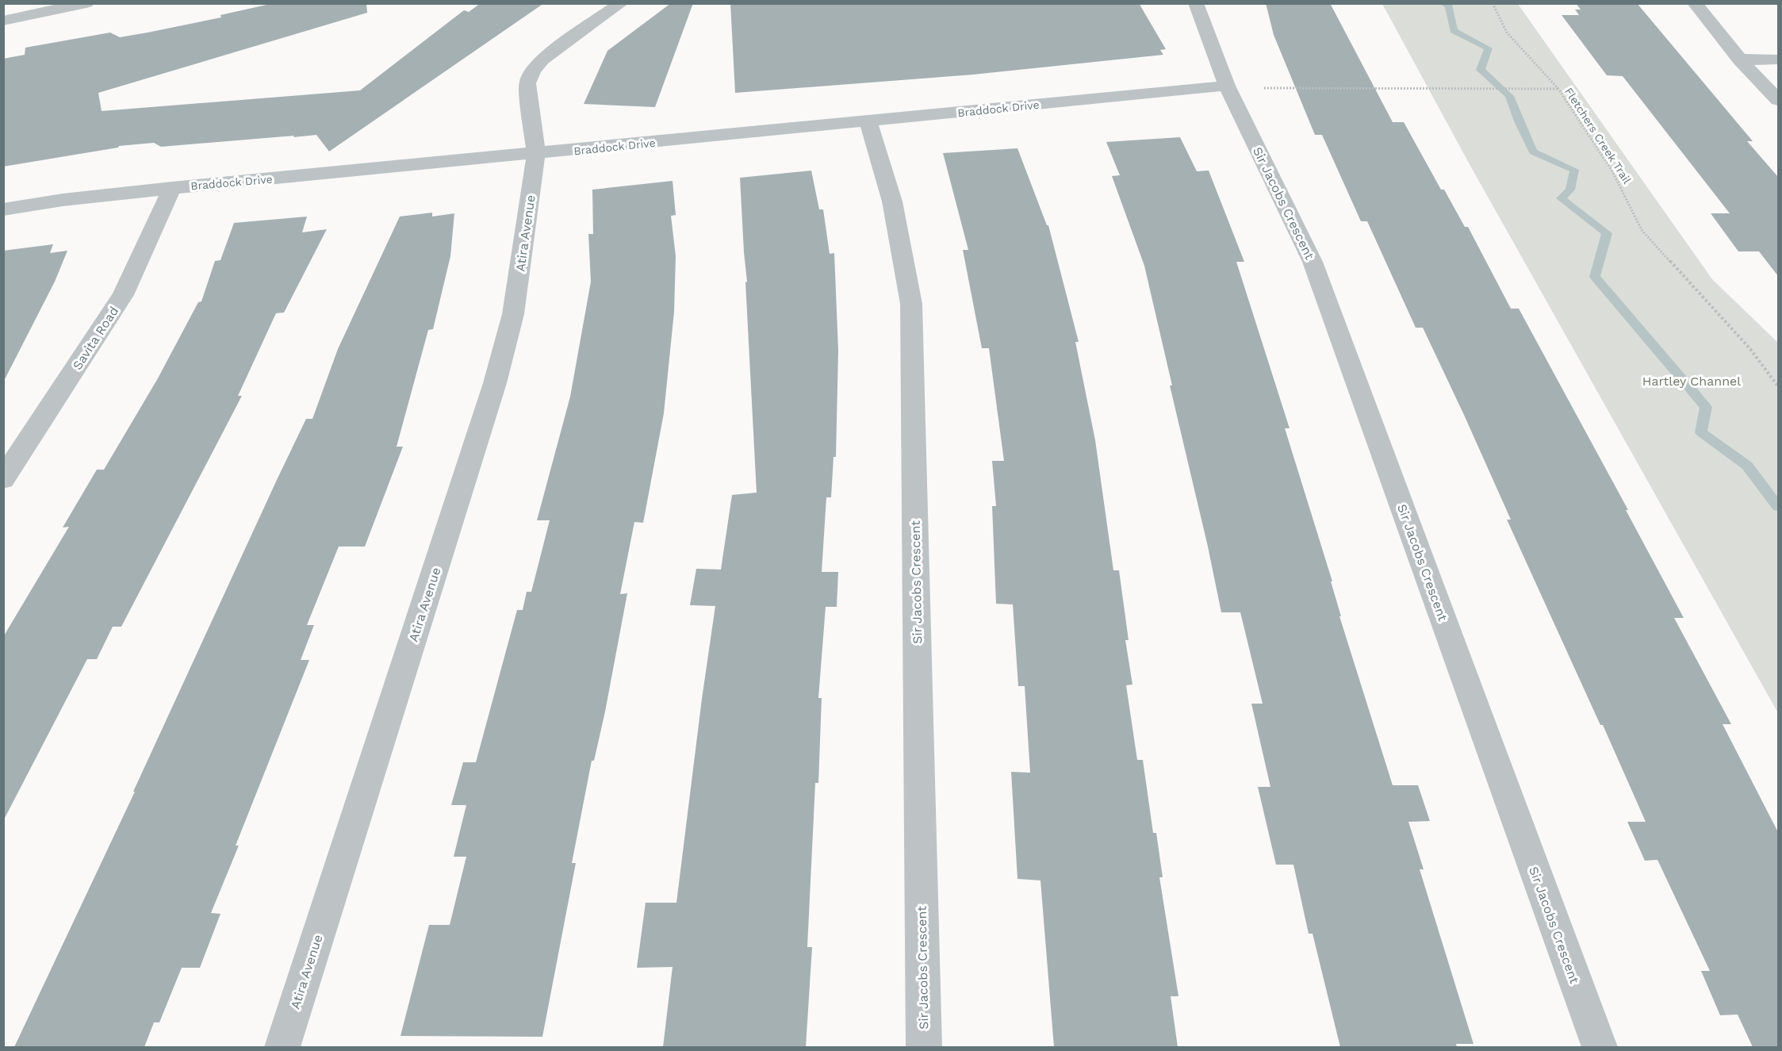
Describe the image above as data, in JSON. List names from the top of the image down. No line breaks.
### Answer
{"streets":{"street":["Braddock Drive","Sir Jacobs Crescent","Atira Avenue","Savita Road"],"path":["Fletchers Creek Trail"]},"crossings":[["Braddock Drive","Sir Jacobs Crescent"],["Braddock Drive","Atira Avenue"],["Braddock Drive","Savita Road"]],"parks":["Hartley Channel"]}
